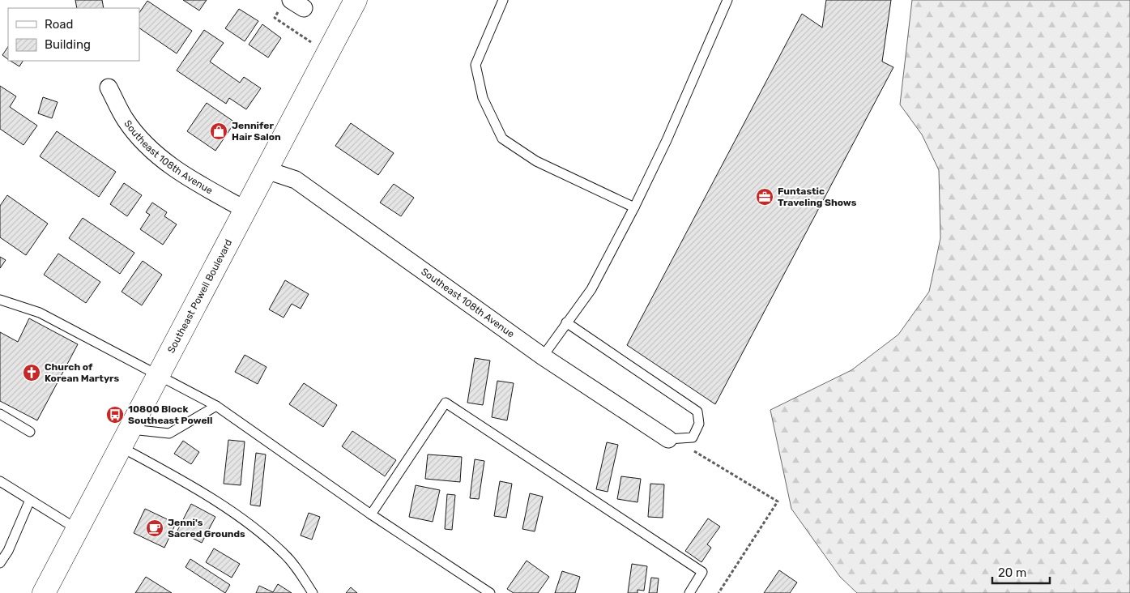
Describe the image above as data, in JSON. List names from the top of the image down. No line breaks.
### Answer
{"streets":{"main road":["Southeast Powell Boulevard"],"street":["Southeast 108th Avenue"]},"crossings":[["Southeast 108th Avenue","Southeast Powell Boulevard"]],"places":{"shop":["Jennifer Hair Salon"],"office":["Funtastic Traveling Shows"],"church":["Church of Korean Martyrs"],"bus stop":["10800 Block Southeast Powell"],"cafe":["Jenni's Sacred Grounds"]},"legend":["Road","Building"],"scale_bar":"20 m"}
